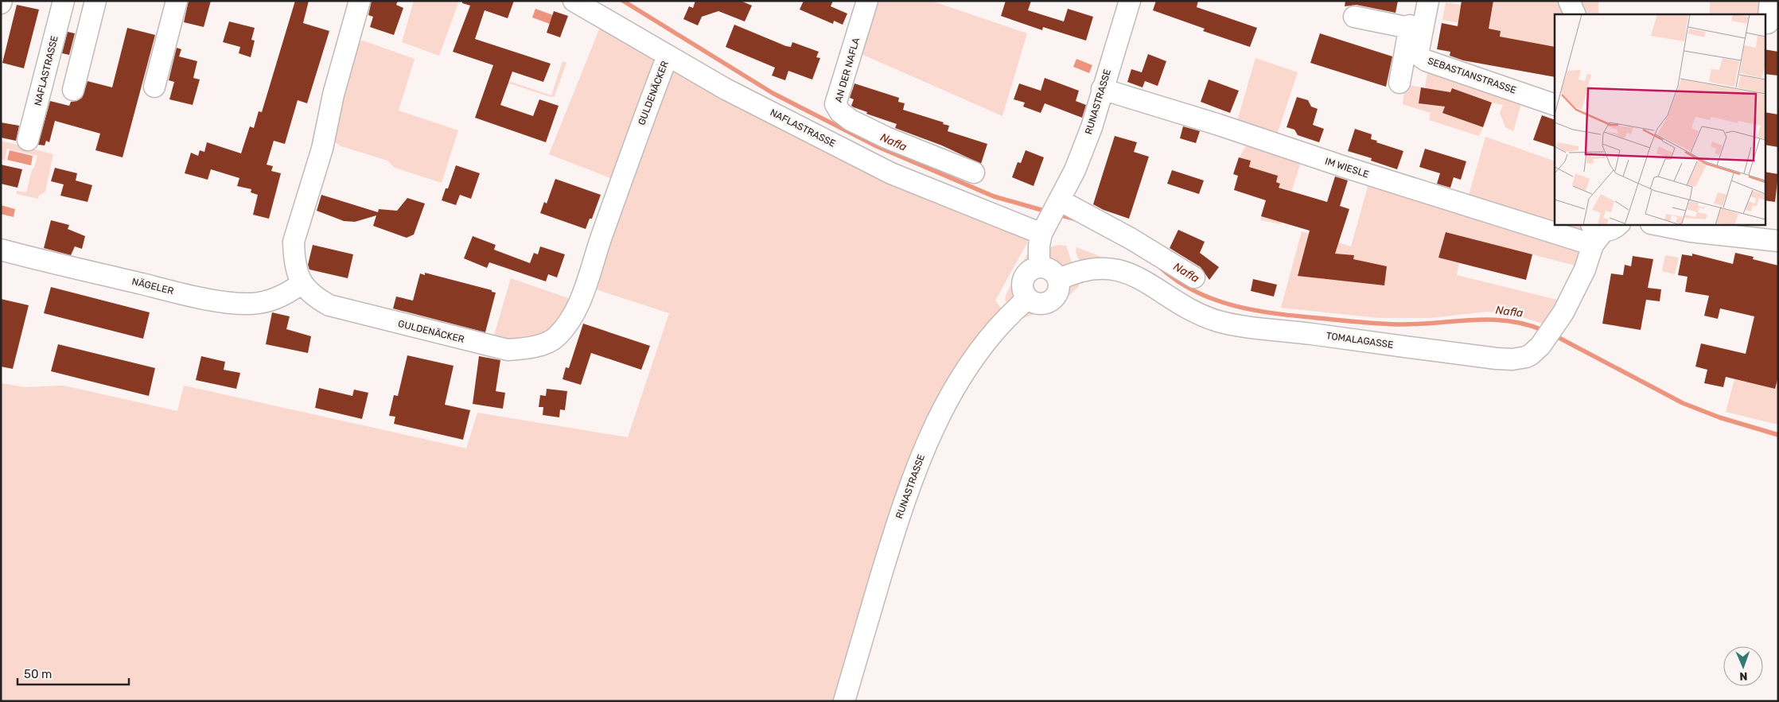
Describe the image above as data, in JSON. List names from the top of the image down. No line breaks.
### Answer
{"streets":{"street":["AN DER NAFLA","NAFLASTRASSE","SEBASTIANSTRASSE","GULDENÄCKER","RUNASTRASSE","IM WIESLE","NÄGELER","TOMALAGASSE"]},"crossings":[["NAFLASTRASSE","GULDENÄCKER"],["NAFLASTRASSE","RUNASTRASSE"],["GULDENÄCKER","NÄGELER"],["RUNASTRASSE","IM WIESLE"],["RUNASTRASSE","TOMALAGASSE"],["IM WIESLE","TOMALAGASSE"]],"water":["Nafla"],"scale_bar":"50 m","north":"bottom"}
